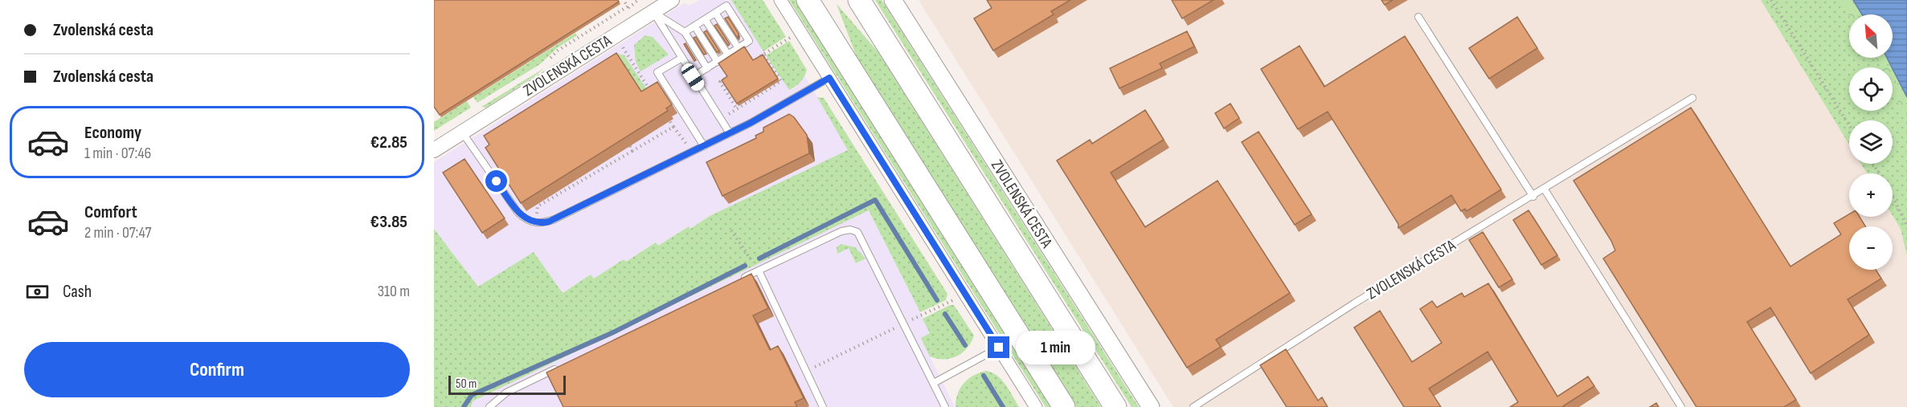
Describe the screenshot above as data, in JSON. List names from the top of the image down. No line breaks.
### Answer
{"streets":{"main road":["ZVOLENSKÁ CESTA"]},"scale_bar":"50 m","north":"top left","page":{"banner":["Zvolenská cesta","Zvolenská cesta"],"map_buttons":["+","−"],"list":[{"name":"Economy","note":"1 min · 07:46","value":"€2.85"},{"name":"Comfort","note":"2 min · 07:47","value":"€3.85"}],"pay":["Cash","310 m"],"bubble":"1 min","buttons":"Confirm","scale":"50 m"}}
